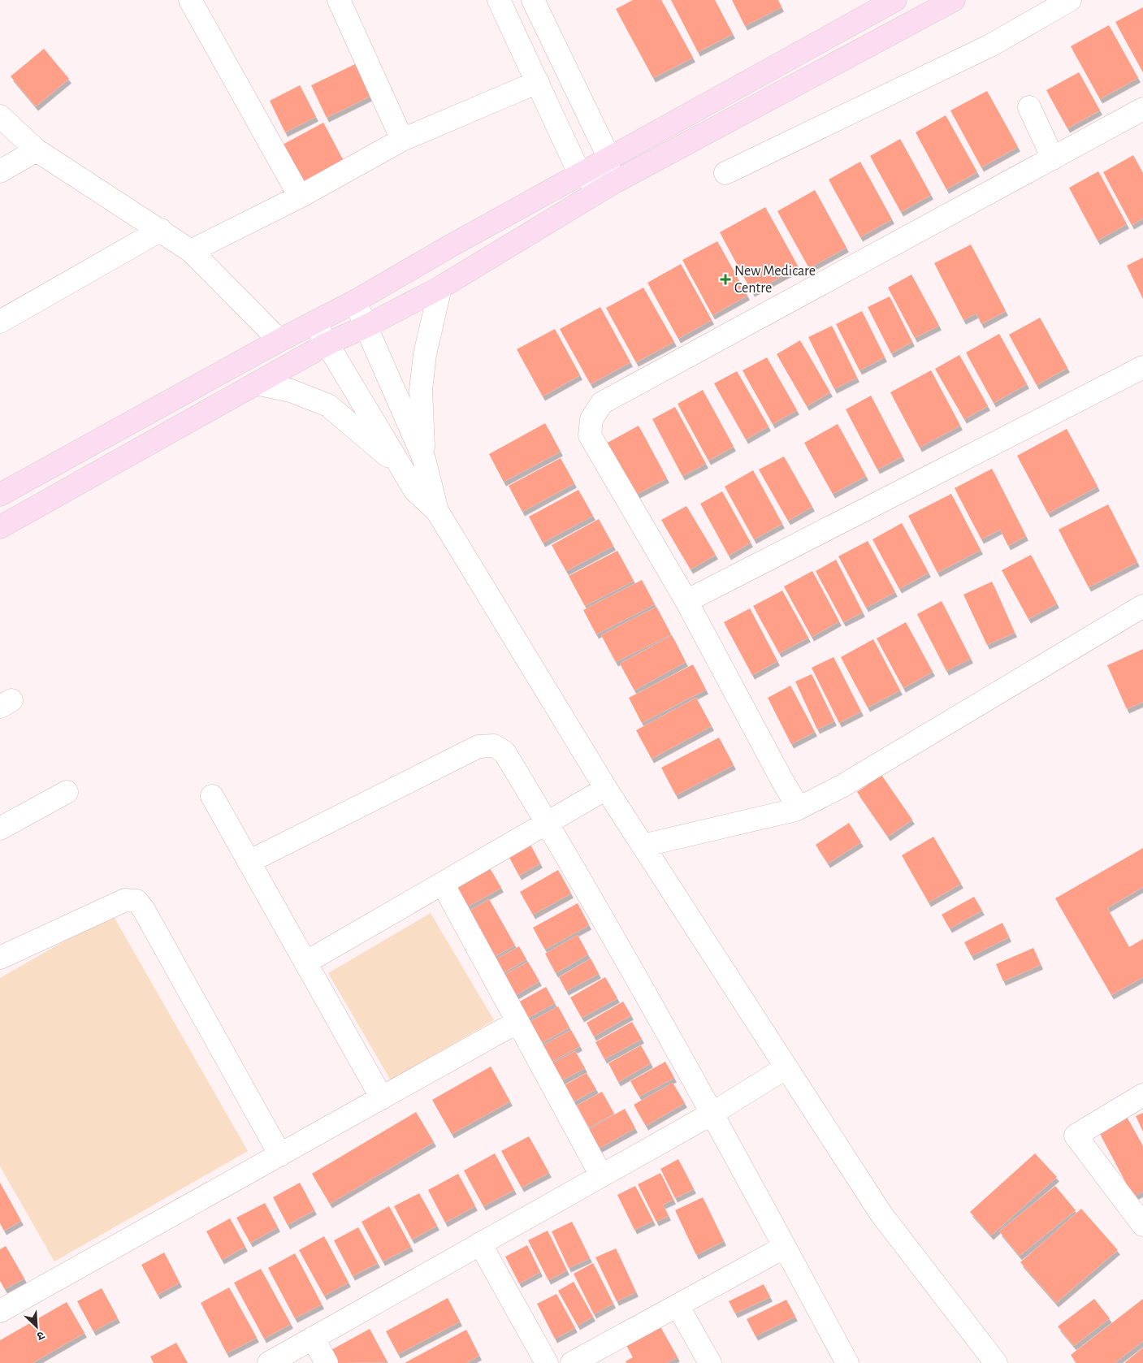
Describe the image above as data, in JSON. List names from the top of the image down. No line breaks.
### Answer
{"places":{"health":["New Medicare Centre"]},"north":"bottom right"}
